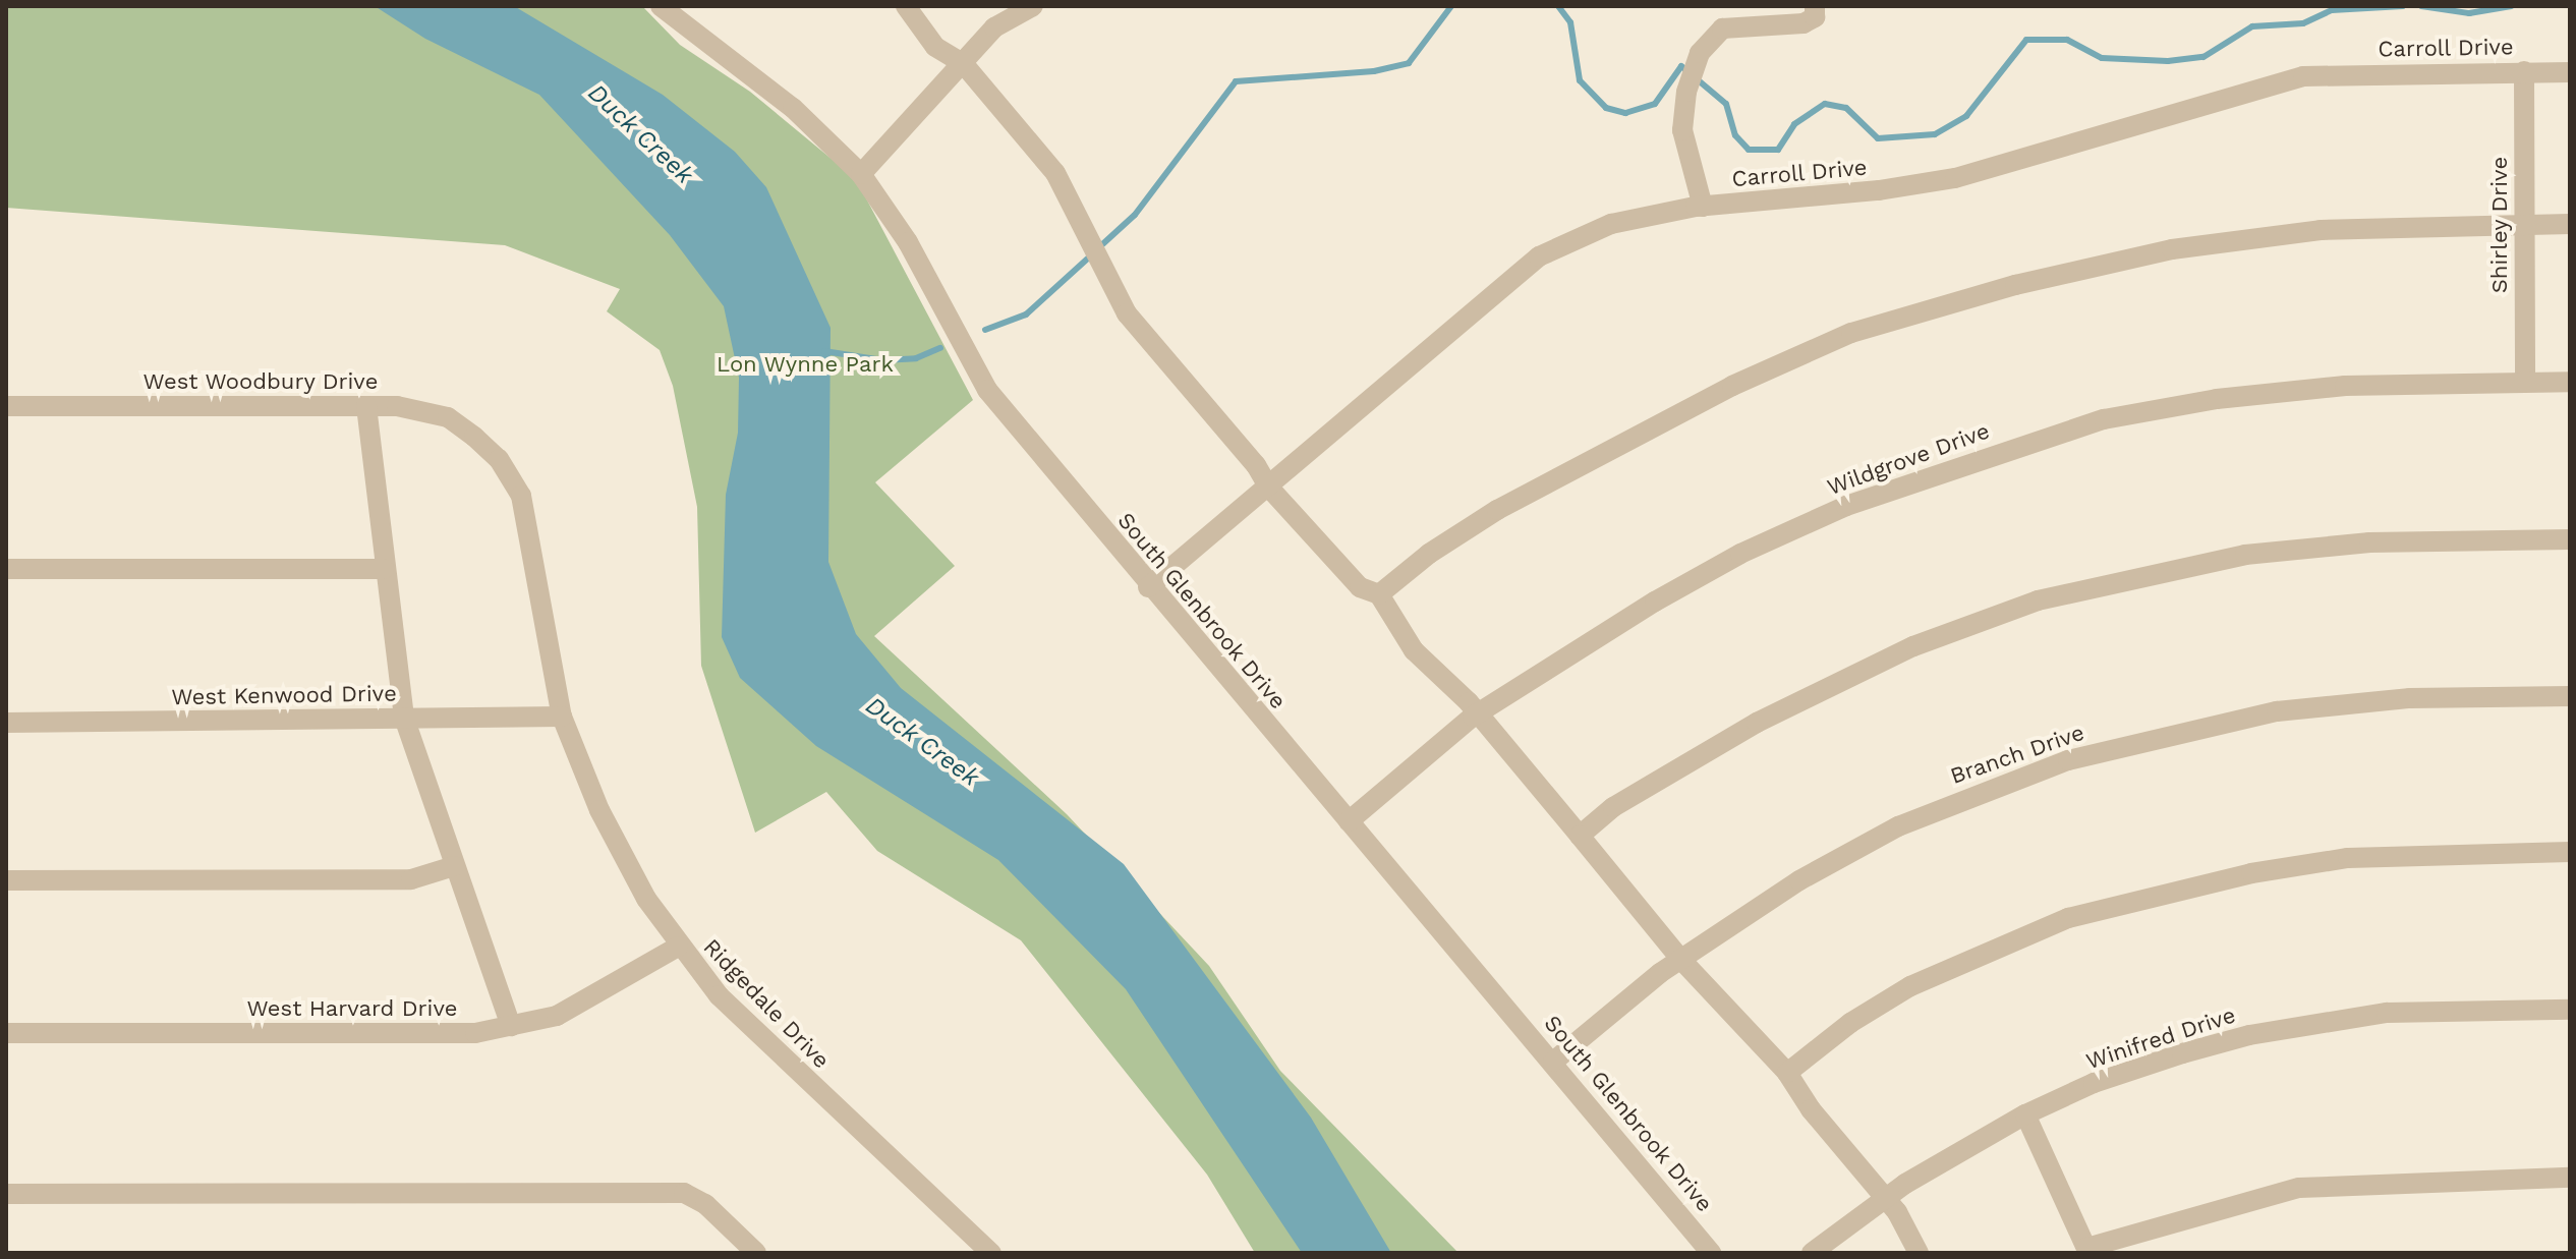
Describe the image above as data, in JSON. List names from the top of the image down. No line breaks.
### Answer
{"streets":{"street":["Carroll Drive","Shirley Drive","West Woodbury Drive","Wildgrove Drive","South Glenbrook Drive","West Kenwood Drive","Branch Drive","Ridgedale Drive","West Harvard Drive","Winifred Drive"]},"crossings":[["Carroll Drive","Shirley Drive"],["Carroll Drive","South Glenbrook Drive"],["Shirley Drive","Wildgrove Drive"],["West Woodbury Drive","Ridgedale Drive"],["Wildgrove Drive","South Glenbrook Drive"],["South Glenbrook Drive","Branch Drive"],["West Kenwood Drive","Ridgedale Drive"],["Ridgedale Drive","West Harvard Drive"]],"water":["Duck Creek"],"parks":["Lon Wynne Park"]}
